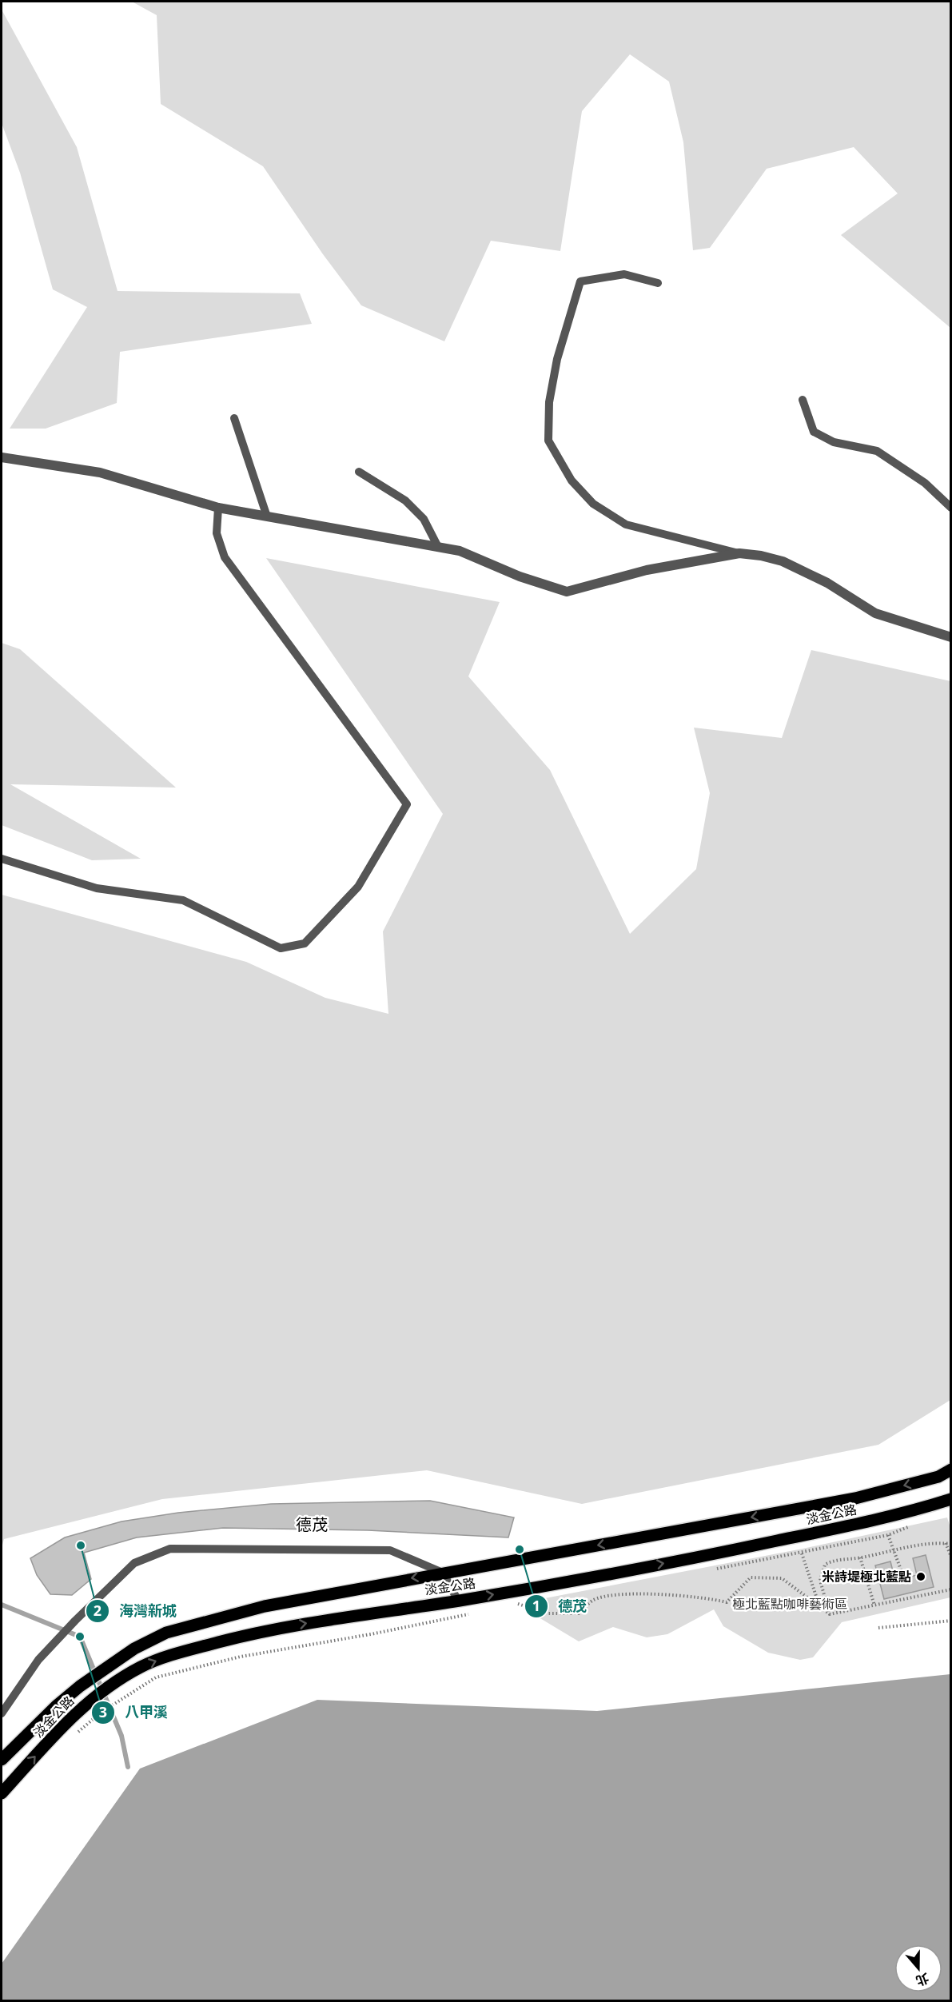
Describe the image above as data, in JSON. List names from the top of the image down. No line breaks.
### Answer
{"streets":{"main road":["淡金公路"]},"districts":["德茂"],"parks":["極北藍點咖啡藝術區"],"places":["海灣新城","德茂","米詩堤極北藍點","八甲溪"],"north":"bottom"}
